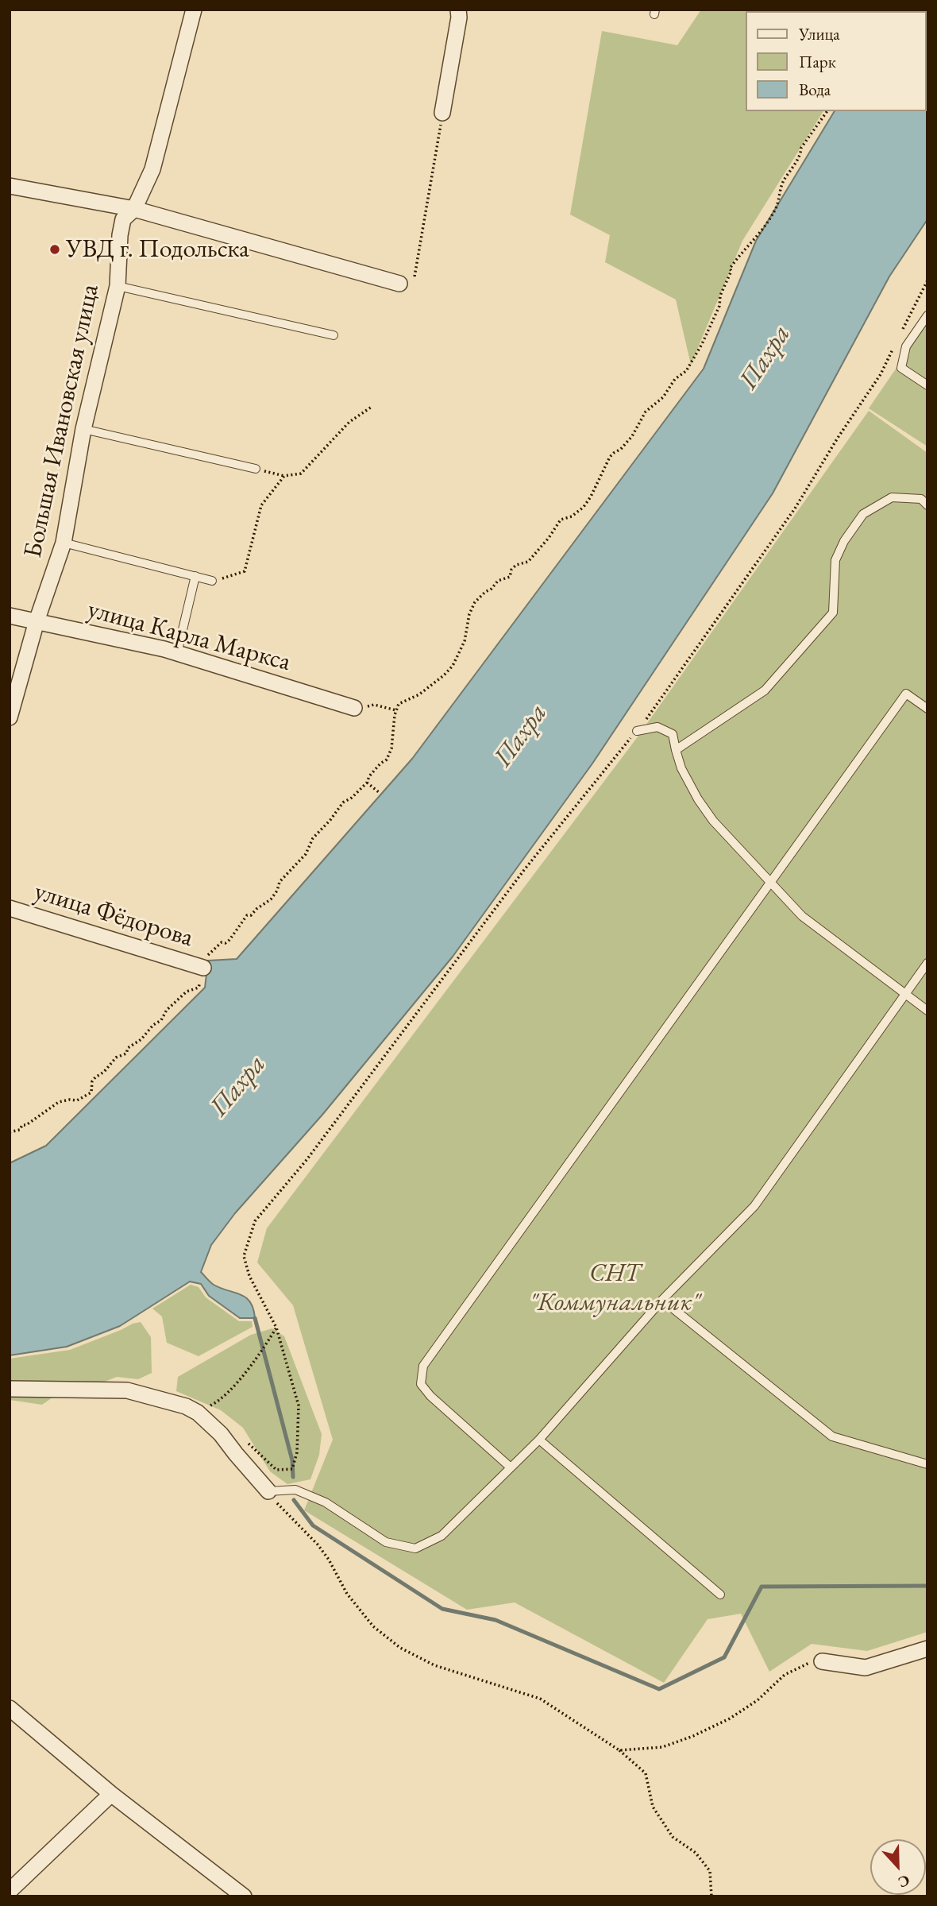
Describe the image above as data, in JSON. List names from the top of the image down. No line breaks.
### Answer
{"streets":{"street":["Большая Ивановская улица","улица Карла Маркса","улица Фёдорова"]},"crossings":[["Большая Ивановская улица","улица Карла Маркса"]],"water":["Пахра"],"parks":["СНТ \"Коммунальник\""],"places":["УВД г. Подольска"],"legend":["Улица","Парк","Вода"],"north":"bottom"}
